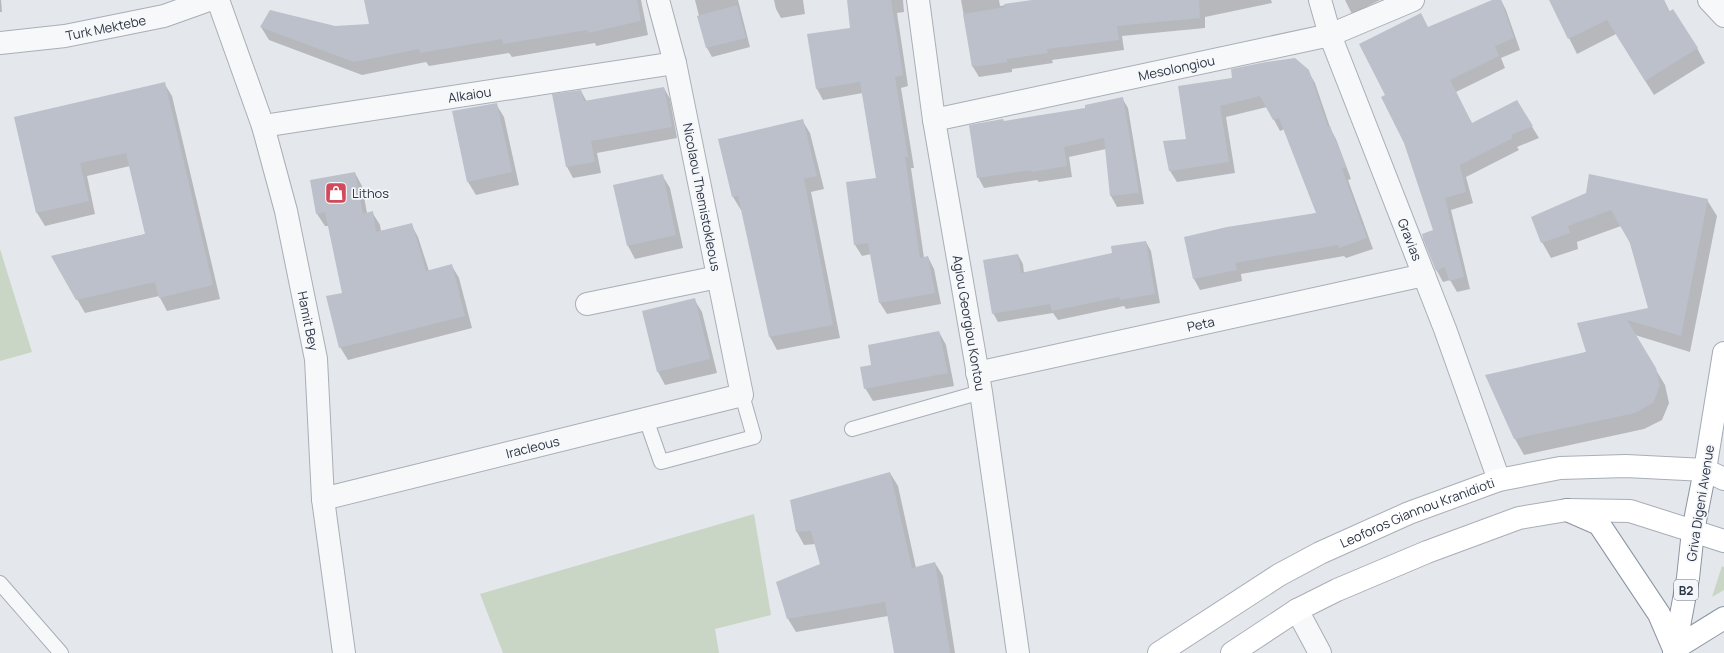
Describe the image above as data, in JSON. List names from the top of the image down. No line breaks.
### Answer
{"streets":{"main road":["Griva Digeni Avenue","Leoforos Giannou Kranidioti","B2"],"street":["Turk Mektebe","Mesolongiou","Alkaiou","Nicolaou Themistokleous","Gravias","Hamit Bey","Agiou Georgiou Kontou","Peta","Iracleous"]},"crossings":[["Mesolongiou","Gravias"],["Mesolongiou","Agiou Georgiou Kontou"],["Alkaiou","Nicolaou Themistokleous"],["Alkaiou","Hamit Bey"],["Nicolaou Themistokleous","Iracleous"],["Gravias","Peta"],["Gravias","Leoforos Giannou Kranidioti"],["Hamit Bey","Iracleous"],["Agiou Georgiou Kontou","Peta"],["Griva Digeni Avenue","Leoforos Giannou Kranidioti"]],"places":{"shop":["Lithos"]}}
